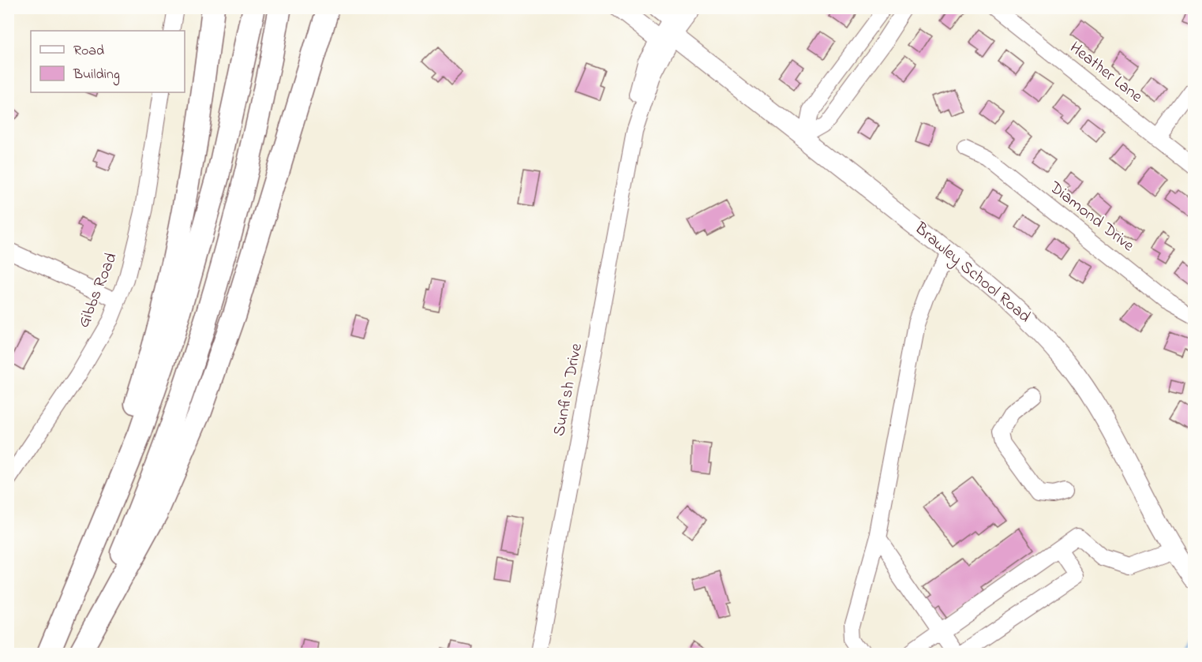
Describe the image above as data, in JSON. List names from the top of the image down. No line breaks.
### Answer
{"streets":{"main road":["Brawley School Road"],"street":["Heather Lane","Diamond Drive","Gibbs Road","Sunfish Drive"]},"crossings":[["Brawley School Road","Sunfish Drive"]],"legend":["Road","Building"]}
